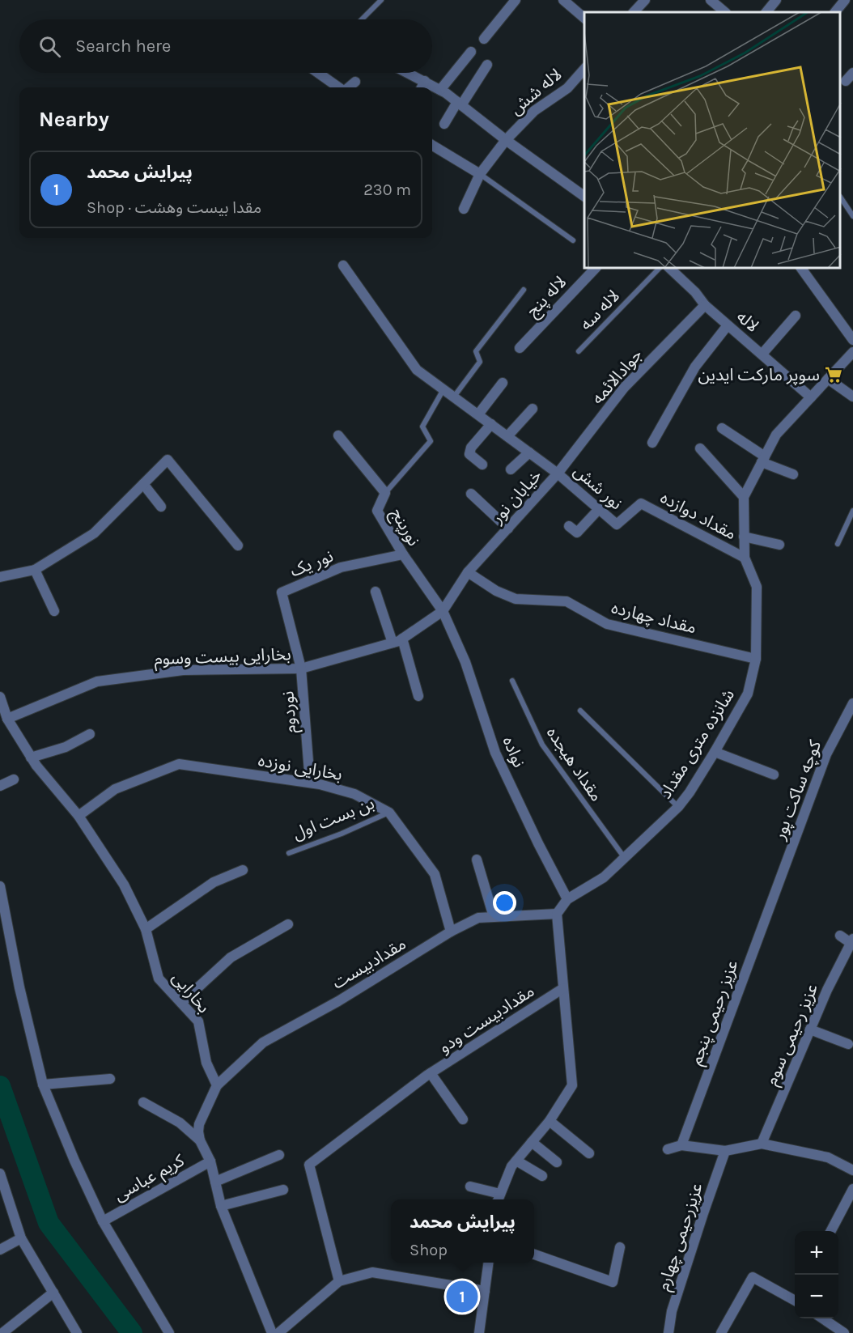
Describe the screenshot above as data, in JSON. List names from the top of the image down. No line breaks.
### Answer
{"streets":{"street":["لاله شش","لاله پنج","لاله","جوادالائمه","نور شش","خیابان نور","مقداد دوازده","نورپنج","نور یک","مقداد چهارده","بخارایی بیست وسوم","نوردوم","شانزده متری مقداد","نواده","بخارایی نوزده","کوچه ساکت پور","مقدادبیست","بخارایی","عزیز رحیمی پنجم","مقدادبیست ودو","عزیز رحیمی سوم","کریم عباسی","عزیزرحیمی چهارم"],"lane":["لاله سه","مقداد هیجده","بن بست اول"]},"crossings":[["لاله","جوادالائمه"],["لاله","شانزده متری مقداد"],["جوادالائمه","نور شش"],["جوادالائمه","خیابان نور"],["نور شش","خیابان نور"],["نور شش","مقداد دوازده"],["خیابان نور","نورپنج"],["خیابان نور","نور یک"],["خیابان نور","مقداد چهارده"],["خیابان نور","بخارایی بیست وسوم"],["خیابان نور","نوردوم"],["خیابان نور","نواده"],["مقداد دوازده","شانزده متری مقداد"],["نورپنج","نور یک"],["نورپنج","نواده"],["نور یک","بخارایی بیست وسوم"],["نور یک","نوردوم"],["مقداد چهارده","شانزده متری مقداد"],["بخارایی بیست وسوم","نوردوم"],["بخارایی بیست وسوم","بخارایی"],["نوردوم","بخارایی نوزده"],["شانزده متری مقداد","نواده"],["شانزده متری مقداد","مقداد هیجده"],["شانزده متری مقداد","مقدادبیست"],["بخارایی نوزده","بن بست اول"],["بخارایی نوزده","مقدادبیست"],["بخارایی نوزده","بخارایی"],["کوچه ساکت پور","عزیز رحیمی پنجم"],["مقدادبیست","بخارایی"]],"places":{"supermarket":["سوپر مارکت ایدین"]},"page":{"search":"Search here","heading":"Nearby","list":[{"mark":"1","name":"پیرایش محمد","note":"Shop · مقدا بیست وهشت","value":"230 m"}],"popup":["پیرایش محمد","Shop"],"map_buttons":["+","−"],"pins":"1"}}
